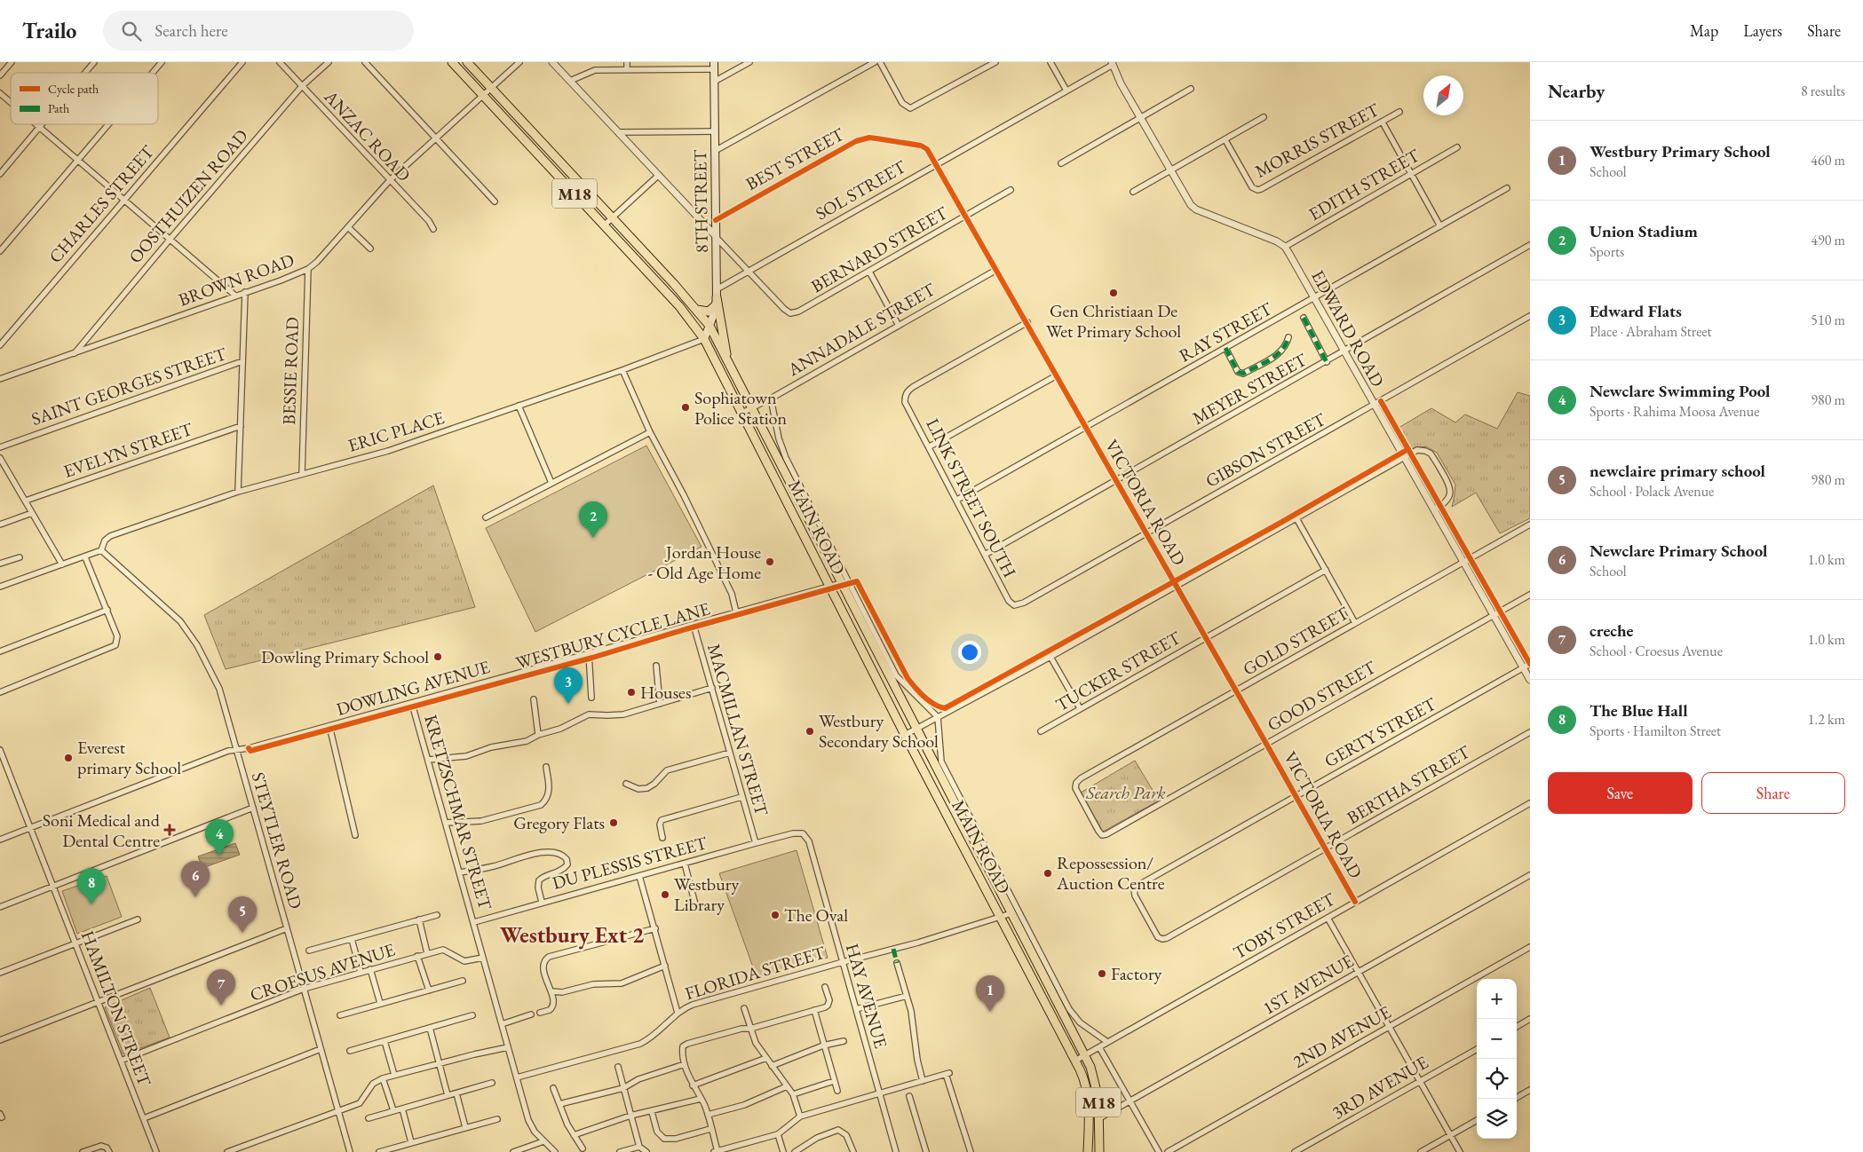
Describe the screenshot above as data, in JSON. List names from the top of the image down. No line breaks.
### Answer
{"streets":{"main road":["M18","8TH STREET","MAIN ROAD"],"street":["ANZAC ROAD","MORRIS STREET","BEST STREET","EDITH STREET","SOL STREET","OOSTHUIZEN ROAD","CHARLES STREET","BERNARD STREET","BROWN ROAD","EDWARD ROAD","ANNADALE STREET","RAY STREET","BESSIE ROAD","SAINT GEORGES STREET","MEYER STREET","ERIC PLACE","EVELYN STREET","GIBSON STREET","LINK STREET SOUTH","VICTORIA ROAD","GOLD STREET","TUCKER STREET","DOWLING AVENUE","GOOD STREET","MACMILLAN STREET","GERTY STREET","BERTHA STREET","KRETZSCHMAR STREET","STEYTLER ROAD","DU PLESSIS STREET","TOBY STREET","CROESUS AVENUE","FLORIDA STREET","1ST AVENUE","HAY AVENUE","HAMILTON STREET","2ND AVENUE","3RD AVENUE"],"cycle path":["WESTBURY CYCLE LANE"]},"crossings":[["ANZAC ROAD","OOSTHUIZEN ROAD"],["ANZAC ROAD","BROWN ROAD"],["BEST STREET","SOL STREET"],["BEST STREET","8TH STREET"],["BEST STREET","VICTORIA ROAD"],["EDITH STREET","EDWARD ROAD"],["SOL STREET","8TH STREET"],["SOL STREET","BERNARD STREET"],["SOL STREET","VICTORIA ROAD"],["M18","MAIN ROAD"],["M18","TOBY STREET"],["M18","1ST AVENUE"],["OOSTHUIZEN ROAD","BROWN ROAD"],["8TH STREET","ERIC PLACE"],["8TH STREET","MAIN ROAD"],["BERNARD STREET","VICTORIA ROAD"],["BROWN ROAD","BESSIE ROAD"],["BROWN ROAD","MAIN ROAD"],["EDWARD ROAD","RAY STREET"],["EDWARD ROAD","MEYER STREET"],["EDWARD ROAD","GIBSON STREET"],["EDWARD ROAD","GOLD STREET"],["EDWARD ROAD","GOOD STREET"],["EDWARD ROAD","GERTY STREET"],["ANNADALE STREET","VICTORIA ROAD"],["ANNADALE STREET","MAIN ROAD"],["RAY STREET","LINK STREET SOUTH"],["RAY STREET","VICTORIA ROAD"],["BESSIE ROAD","ERIC PLACE"],["MEYER STREET","LINK STREET SOUTH"],["MEYER STREET","VICTORIA ROAD"],["ERIC PLACE","MAIN ROAD"],["ERIC PLACE","STEYTLER ROAD"],["GIBSON STREET","LINK STREET SOUTH"],["GIBSON STREET","VICTORIA ROAD"],["LINK STREET SOUTH","VICTORIA ROAD"],["VICTORIA ROAD","GOLD STREET"],["VICTORIA ROAD","TUCKER STREET"],["VICTORIA ROAD","GOOD STREET"],["VICTORIA ROAD","GERTY STREET"],["VICTORIA ROAD","BERTHA STREET"],["VICTORIA ROAD","TOBY STREET"],["MAIN ROAD","DOWLING AVENUE"],["MAIN ROAD","TOBY STREET"],["MAIN ROAD","FLORIDA STREET"],["GOLD STREET","GOOD STREET"],["DOWLING AVENUE","MACMILLAN STREET"],["DOWLING AVENUE","KRETZSCHMAR STREET"],["DOWLING AVENUE","STEYTLER ROAD"],["DOWLING AVENUE","HAMILTON STREET"],["MACMILLAN STREET","DU PLESSIS STREET"],["GERTY STREET","BERTHA STREET"],["KRETZSCHMAR STREET","DU PLESSIS STREET"],["KRETZSCHMAR STREET","CROESUS AVENUE"],["KRETZSCHMAR STREET","FLORIDA STREET"],["STEYTLER ROAD","CROESUS AVENUE"],["DU PLESSIS STREET","HAY AVENUE"],["CROESUS AVENUE","HAMILTON STREET"],["FLORIDA STREET","HAY AVENUE"]],"districts":["Westbury Ext 2"],"parks":["Search Park"],"places":{"other":["Gen Christiaan De Wet Primary School","Sophiatown Police Station","Jordan House - Old Age Home","Dowling Primary School","Houses","Westbury Secondary School","Everest primary School","Gregory Flats","Repossession/ Auction Centre","Westbury Library","The Oval","Factory"],"health":["Soni Medical and Dental Centre"]},"legend":["Cycle path","Path"],"north":"top right","page":{"header":"Trailo","search":"Search here","nav":["Map","Layers","Share"],"heading":["Nearby","8 results"],"list":[{"mark":"1","name":"Westbury Primary School","note":"School","value":"460 m"},{"mark":"2","name":"Union Stadium","note":"Sports","value":"490 m"},{"mark":"3","name":"Edward Flats","note":"Place · Abraham Street","value":"510 m"},{"mark":"4","name":"Newclare Swimming Pool","note":"Sports · Rahima Moosa Avenue","value":"980 m"},{"mark":"5","name":"newclaire primary school","note":"School · Polack Avenue","value":"980 m"},{"mark":"6","name":"Newclare Primary School","note":"School","value":"1.0 km"},{"mark":"7","name":"creche","note":"School · Croesus Avenue","value":"1.0 km"},{"mark":"8","name":"The Blue Hall","note":"Sports · Hamilton Street","value":"1.2 km"}],"pins":["2","3","4","6","8","5","7","1"],"buttons":["Save","Share"],"map_buttons":["+","−"]}}
